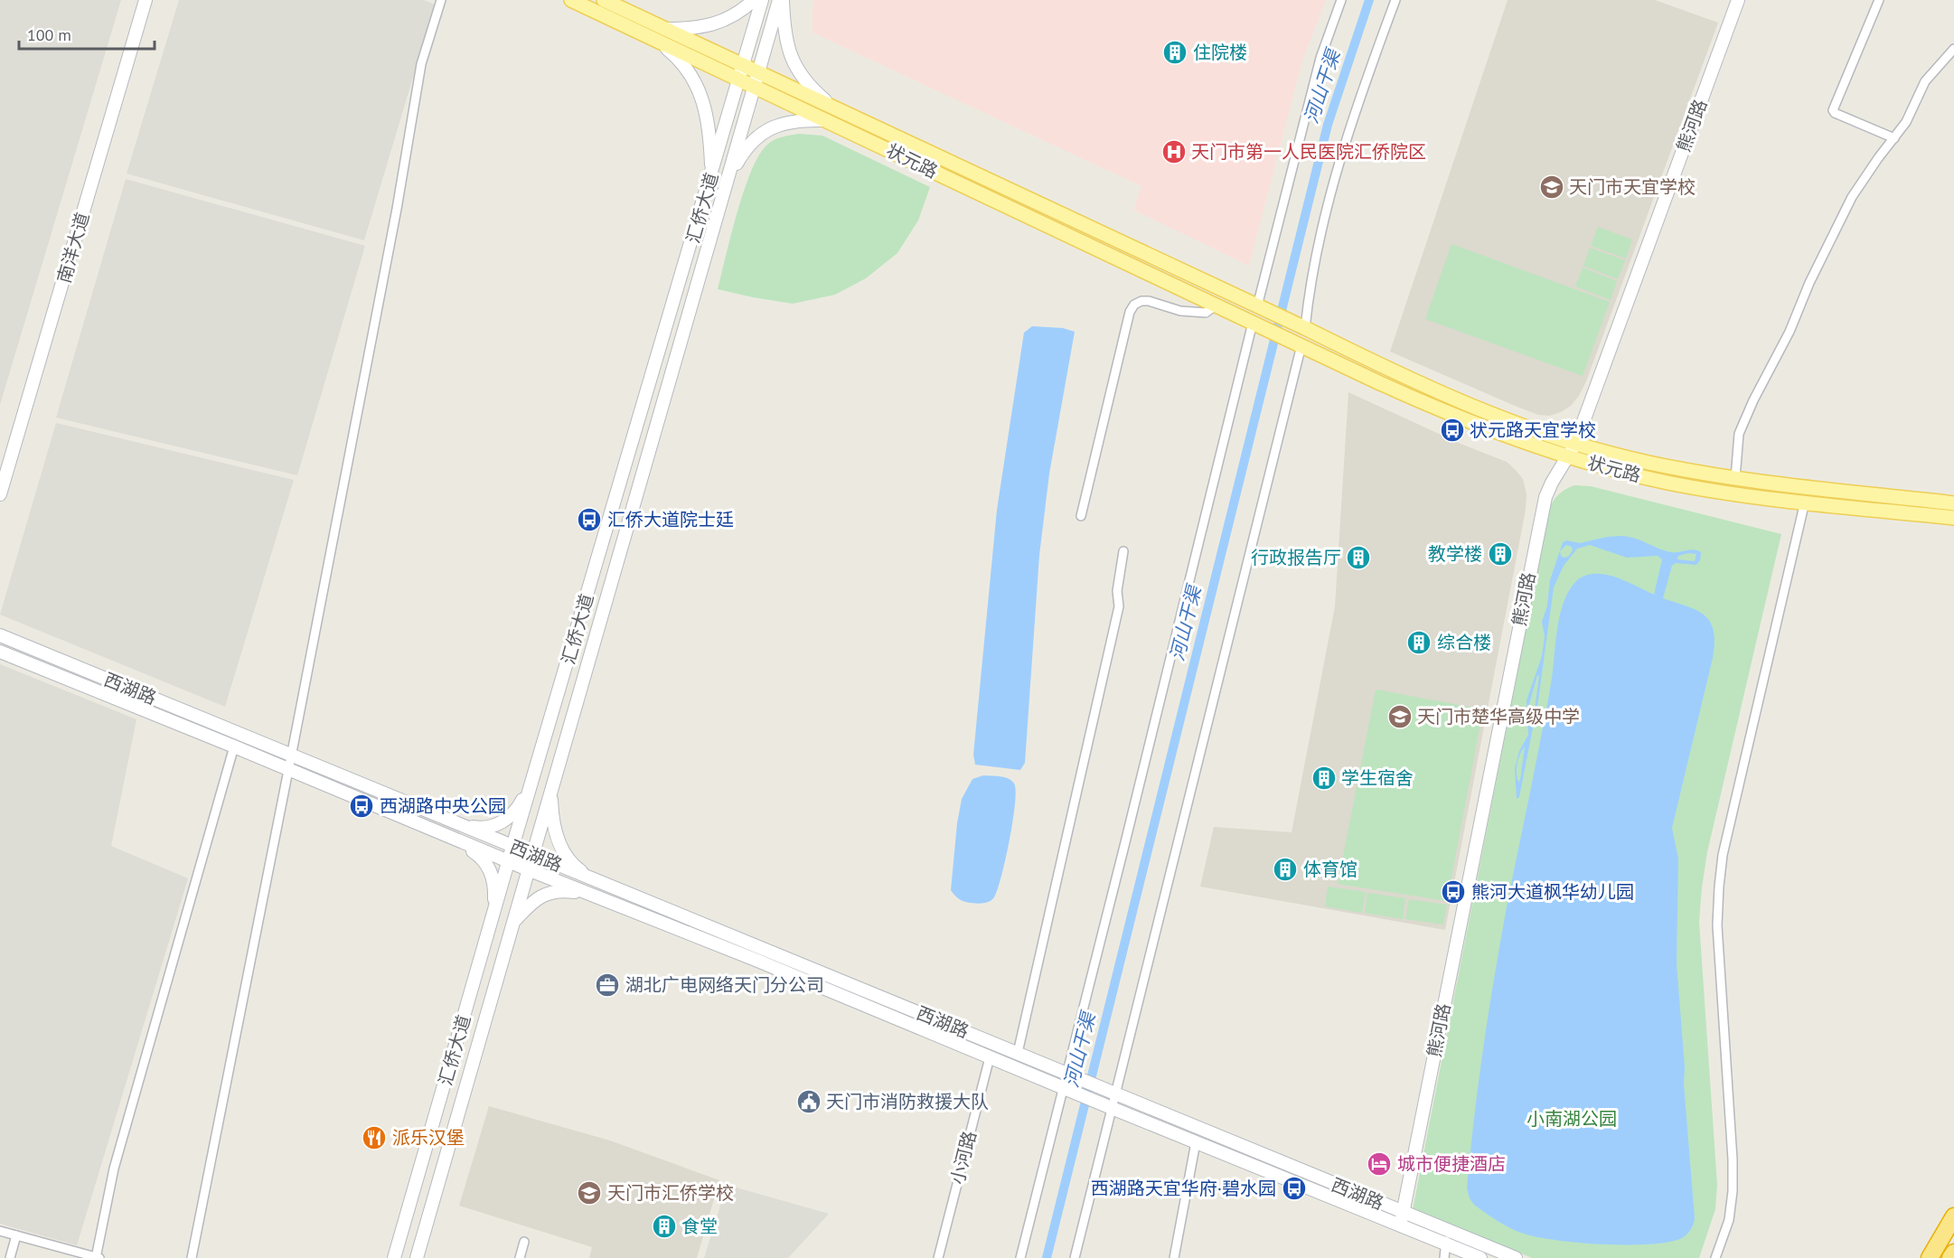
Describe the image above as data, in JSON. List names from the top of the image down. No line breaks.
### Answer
{"streets":{"main road":["熊河路","状元路","汇侨大道","南洋大道","西湖路"],"street":["小河路"]},"crossings":[["熊河路","状元路"],["熊河路","西湖路"],["状元路","汇侨大道"],["汇侨大道","西湖路"],["西湖路","小河路"]],"water":["河山干渠"],"parks":["小南湖公园"],"places":{"building":["住院楼","教学楼","行政报告厅","综合楼","学生宿舍","体育馆","食堂"],"hospital":["天门市第一人民医院汇侨院区"],"school or university":["天门市天宜学校","天门市楚华高级中学","天门市汇侨学校"],"bus stop":["状元路天宜学校","汇侨大道院士廷","西湖路中央公园","熊河大道枫华幼儿园","西湖路天宜华府·碧水园"],"office":["湖北广电网络天门分公司"],"public building":["天门市消防救援大队"],"restaurant":["派乐汉堡"],"hotel":["城市便捷酒店"]},"scale_bar":"100 m"}
